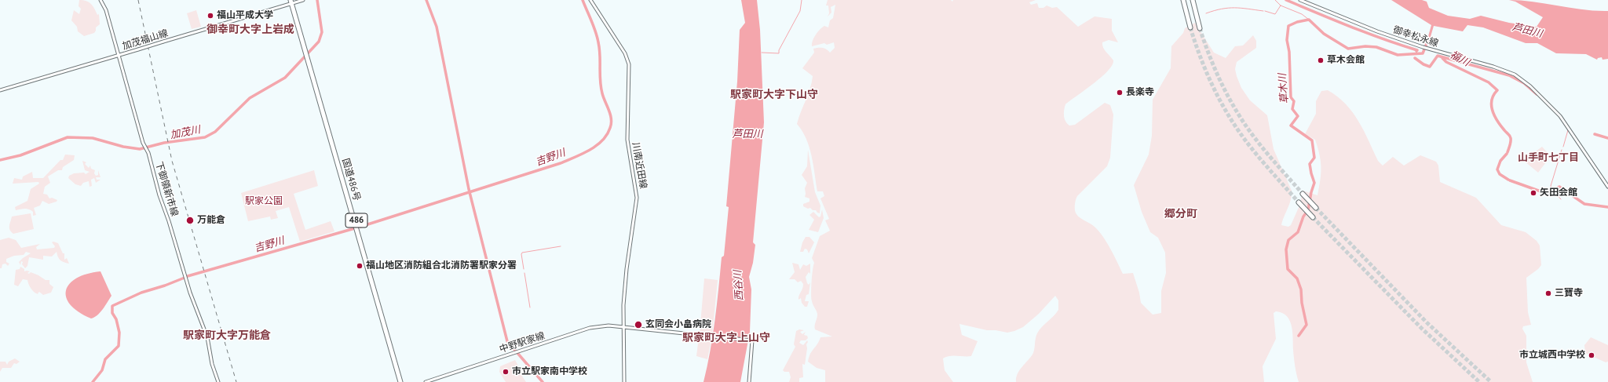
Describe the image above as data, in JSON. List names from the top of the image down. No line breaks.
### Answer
{"streets":{"highway":["国道486号","486"],"main road":["御幸松永線","加茂福山線","川南近田線","下御領新市線","中野駅家線"]},"crossings":[["加茂福山線","国道486号"],["加茂福山線","下御領新市線"],["川南近田線","中野駅家線"]],"districts":["御幸町大字上岩成","駅家町大字下山守","山手町七丁目","郷分町","駅家町大字万能倉","駅家町大字上山守"],"water":["芦田川","福川","草木川","加茂川","吉野川","西谷川"],"parks":["駅家公園"],"places":["福山平成大学","草木会館","長楽寺","矢田会館","万能倉","福山地区消防組合北消防署駅家分署","三寶寺","玄同会小畠病院","市立城西中学校","市立駅家南中学校"]}
